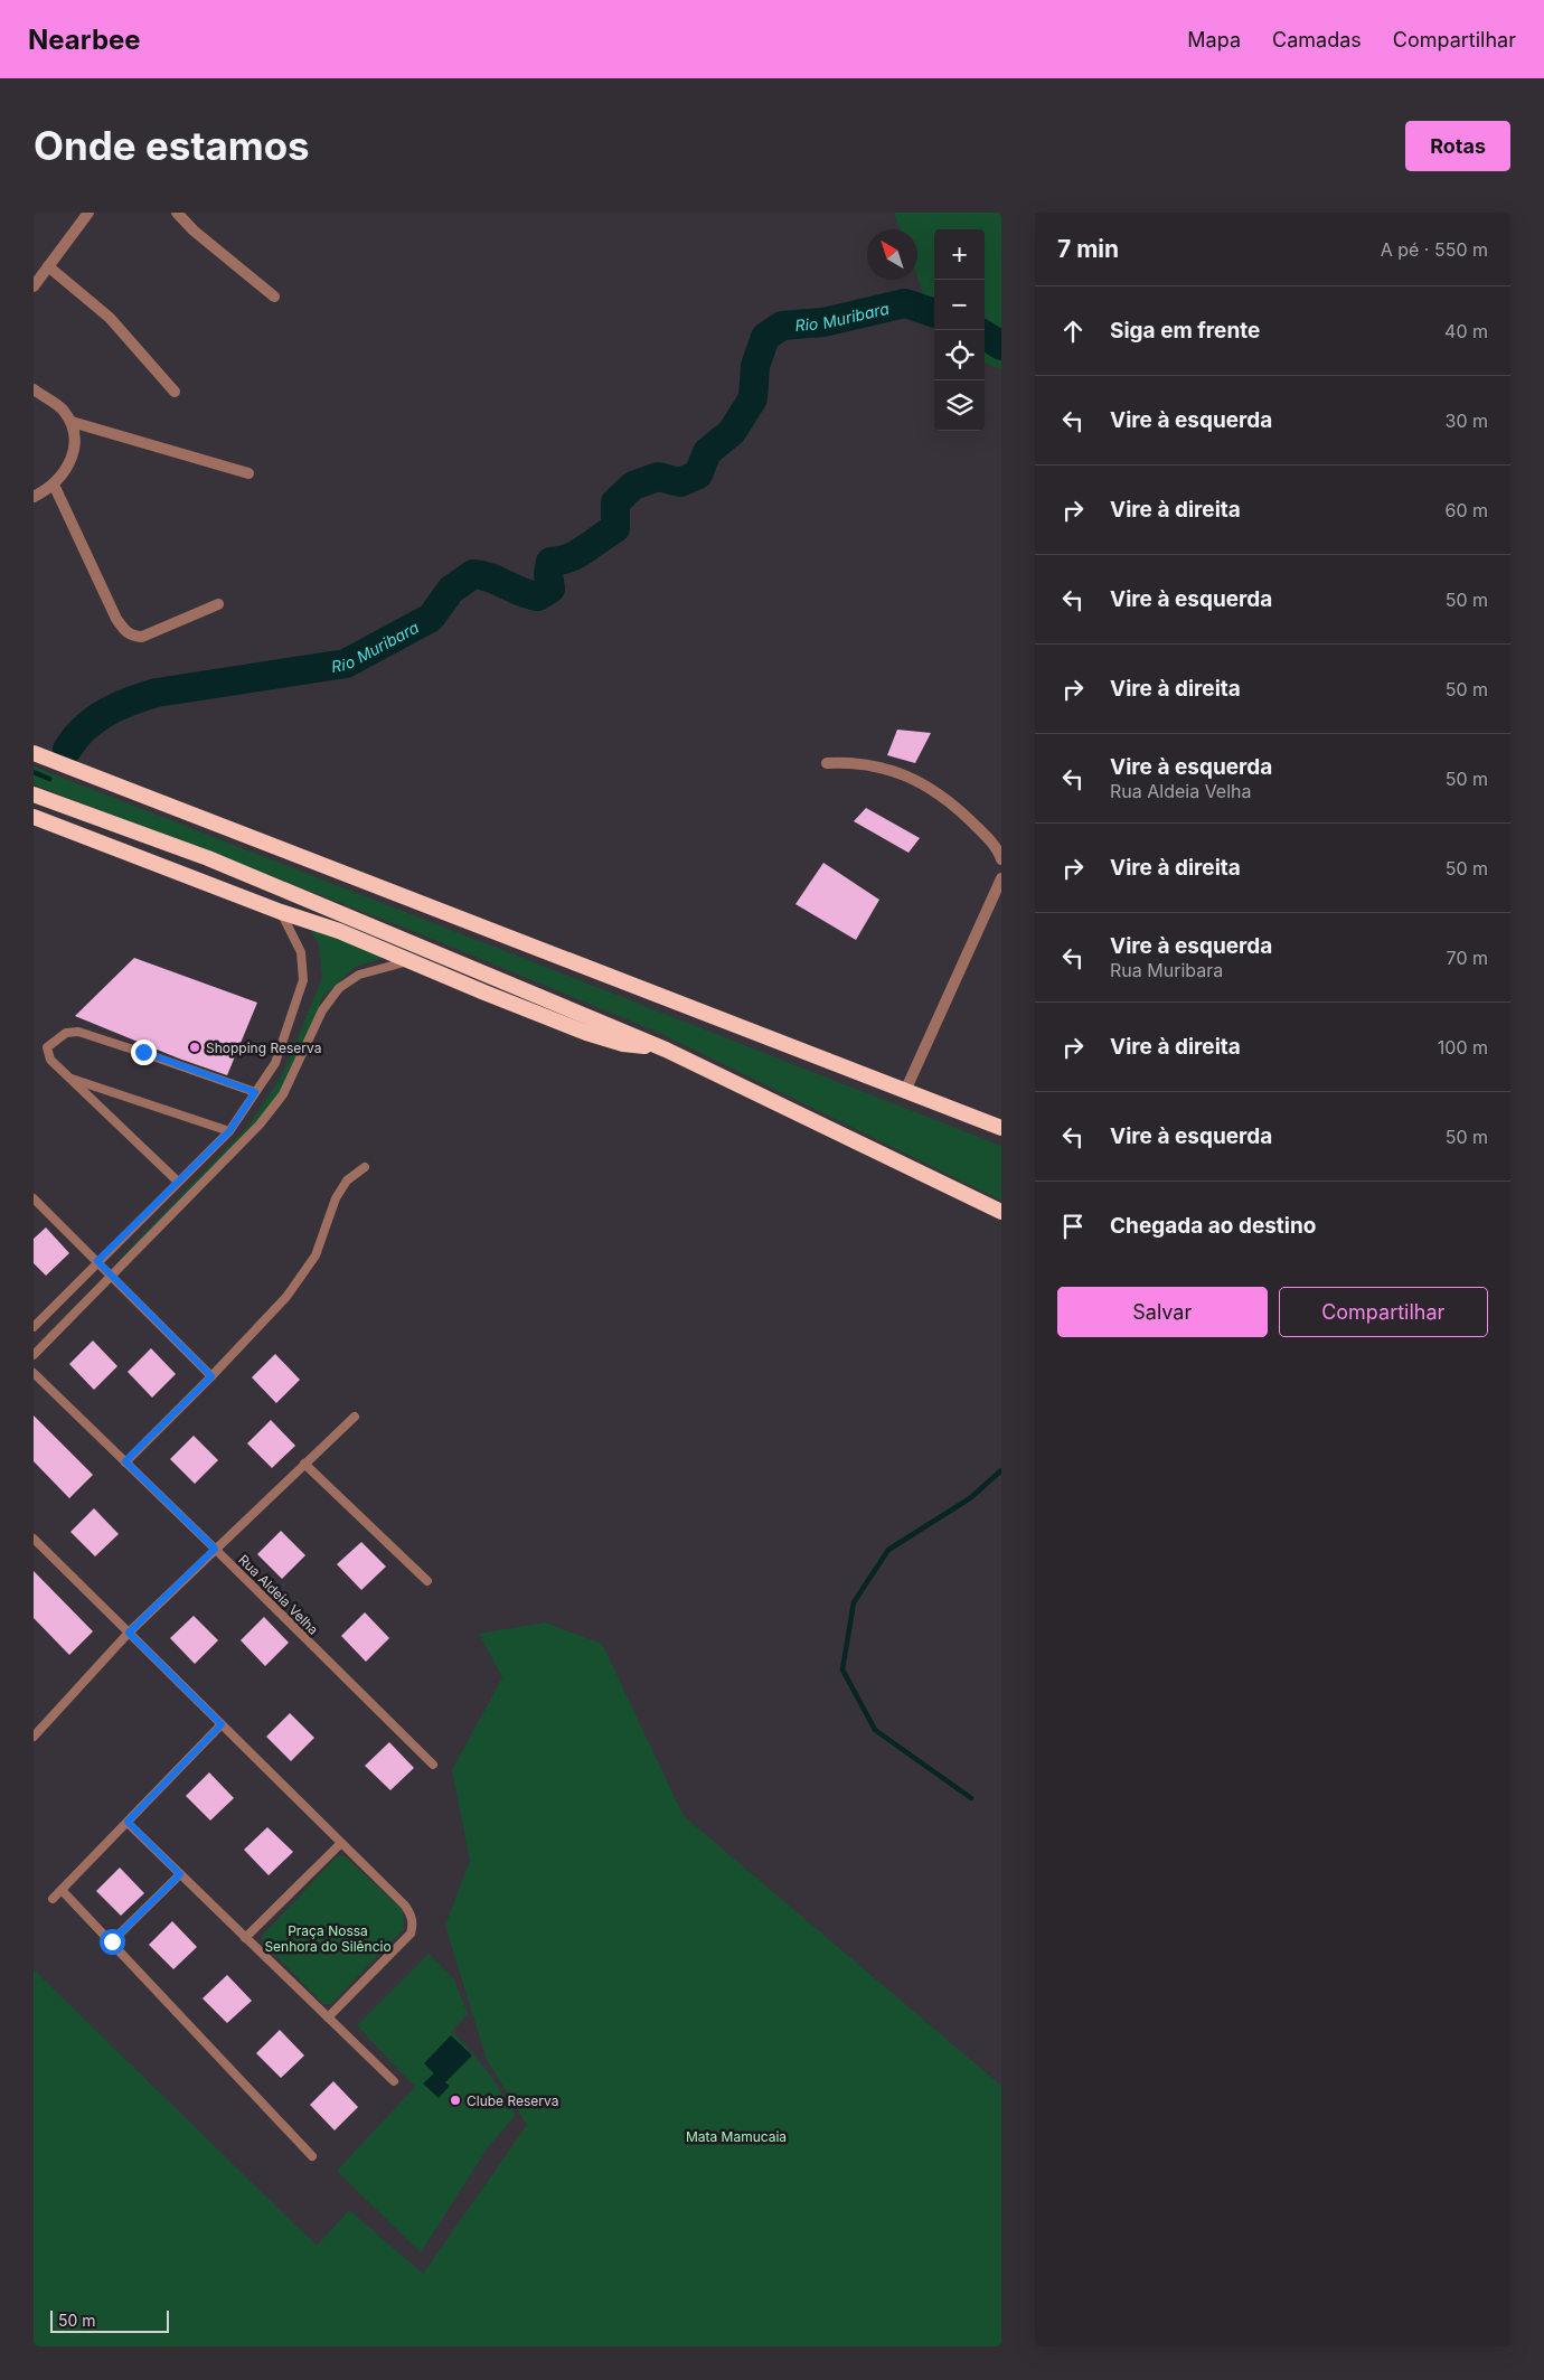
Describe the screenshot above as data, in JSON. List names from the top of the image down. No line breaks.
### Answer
{"streets":{"lane":["Rua Aldeia Velha"]},"water":["Rio Muribara"],"parks":["Praça Nossa Senhora do Silêncio","Mata Mamucaia"],"places":["Shopping Reserva","Clube Reserva"],"scale_bar":"50 m","north":"top left","page":{"header":"Nearbee","nav":["Mapa","Camadas","Compartilhar"],"buttons":["Rotas",["Salvar","Compartilhar"]],"title":"Onde estamos","heading":["7 min","A pé · 550 m"],"map_buttons":["+","−"],"list":[["Siga em frente","40 m"],["Vire à esquerda","30 m"],["Vire à direita","60 m"],["Vire à esquerda","50 m"],["Vire à direita","50 m"],["Vire à esquerda","Rua Aldeia Velha","50 m"],["Vire à direita","50 m"],["Vire à esquerda","Rua Muribara","70 m"],["Vire à direita","100 m"],["Vire à esquerda","50 m"],"Chegada ao destino"],"scale":"50 m"}}
